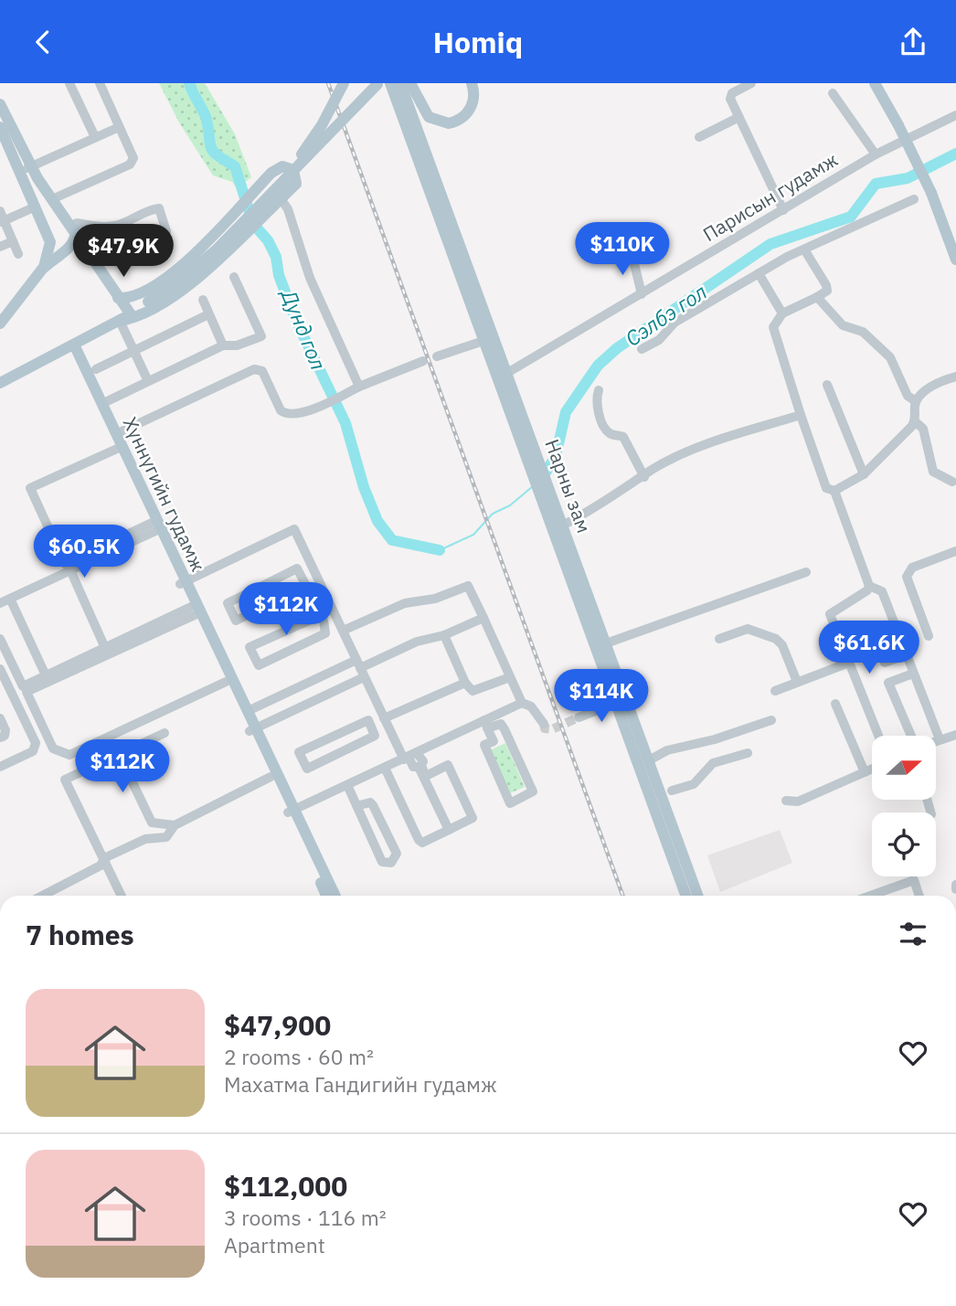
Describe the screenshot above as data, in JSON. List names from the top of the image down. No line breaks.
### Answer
{"streets":{"main road":["Нарны зам","Хүннүгийн гудамж"],"street":["Парисын гудамж"]},"crossings":[["Парисын гудамж","Нарны зам"]],"water":["Сэлбэ гол","Дунд гол"],"north":"right","page":{"header":"Homiq","price":["$110K","$47.9K","$60.5K","$112K","$61.6K","$114K","$112K"],"heading":"7 homes","list":[{"name":"$47,900","note":"2 rooms · 60 m² · Махатма Гандигийн гудамж"},{"name":"$112,000","note":"3 rooms · 116 m² · Apartment"}]}}
